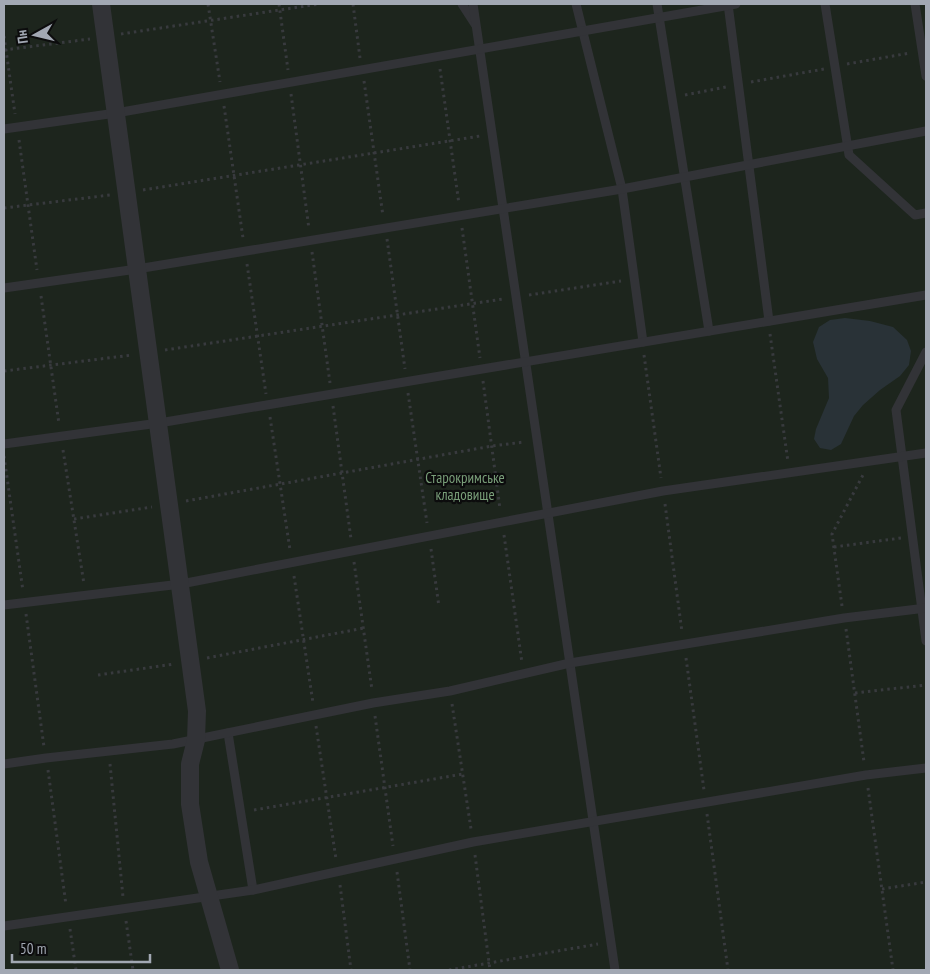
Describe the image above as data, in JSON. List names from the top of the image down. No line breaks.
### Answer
{"parks":["Старокримське кладовище"],"scale_bar":"50 m","north":"left"}
